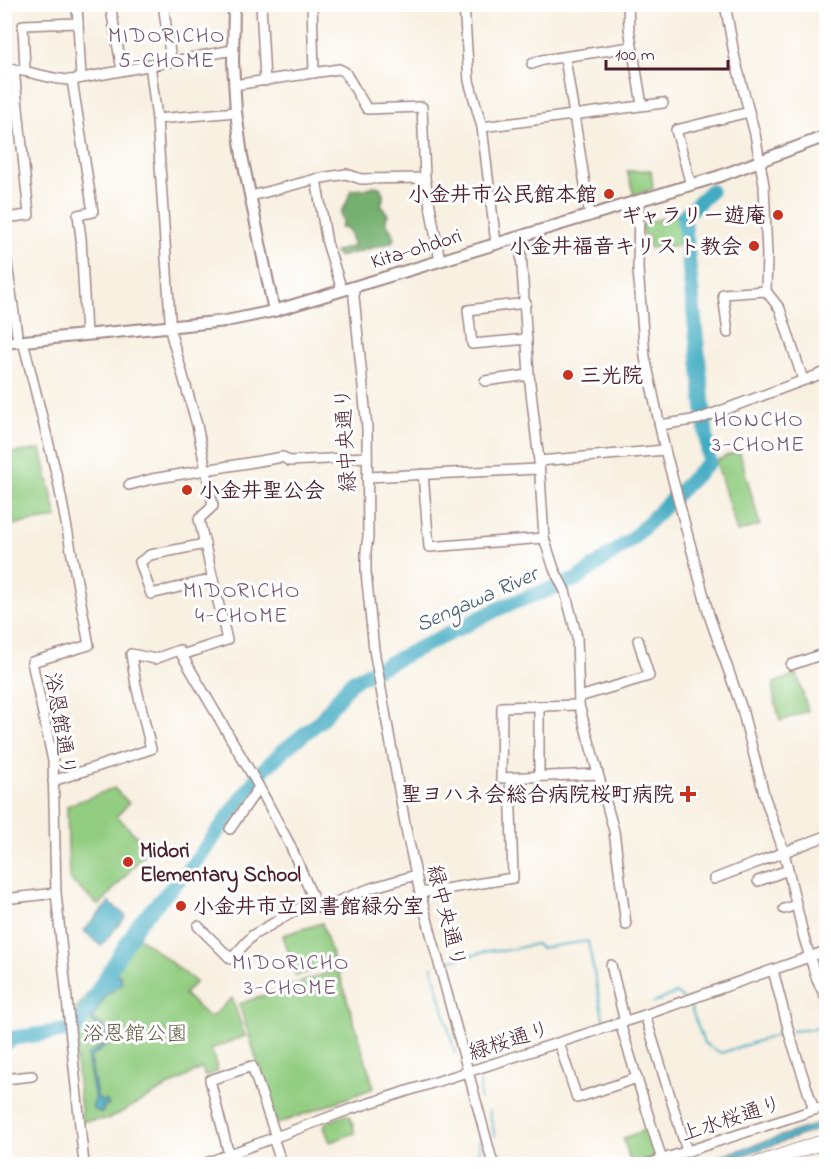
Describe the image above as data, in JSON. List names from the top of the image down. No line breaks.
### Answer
{"streets":{"street":["Kita-ohdori","緑中央通り","浴恩館通り","緑桜通り","上水桜通り"]},"crossings":[["Kita-ohdori","緑中央通り"],["Kita-ohdori","浴恩館通り"],["緑中央通り","緑桜通り"]],"districts":["MIDORICHO 5-CHOME","HONCHO 3-CHOME","MIDORICHO 4-CHOME","MIDORICHO 3-CHOME"],"water":["Sengawa River"],"parks":["浴恩館公園"],"places":{"other":["小金井市公民館本館","ギャラリー遊庵","小金井福音キリスト教会","三光院","小金井聖公会","Midori Elementary School","小金井市立図書館緑分室"],"health":["聖ヨハネ会総合病院桜町病院"]},"scale_bar":"100 m"}
